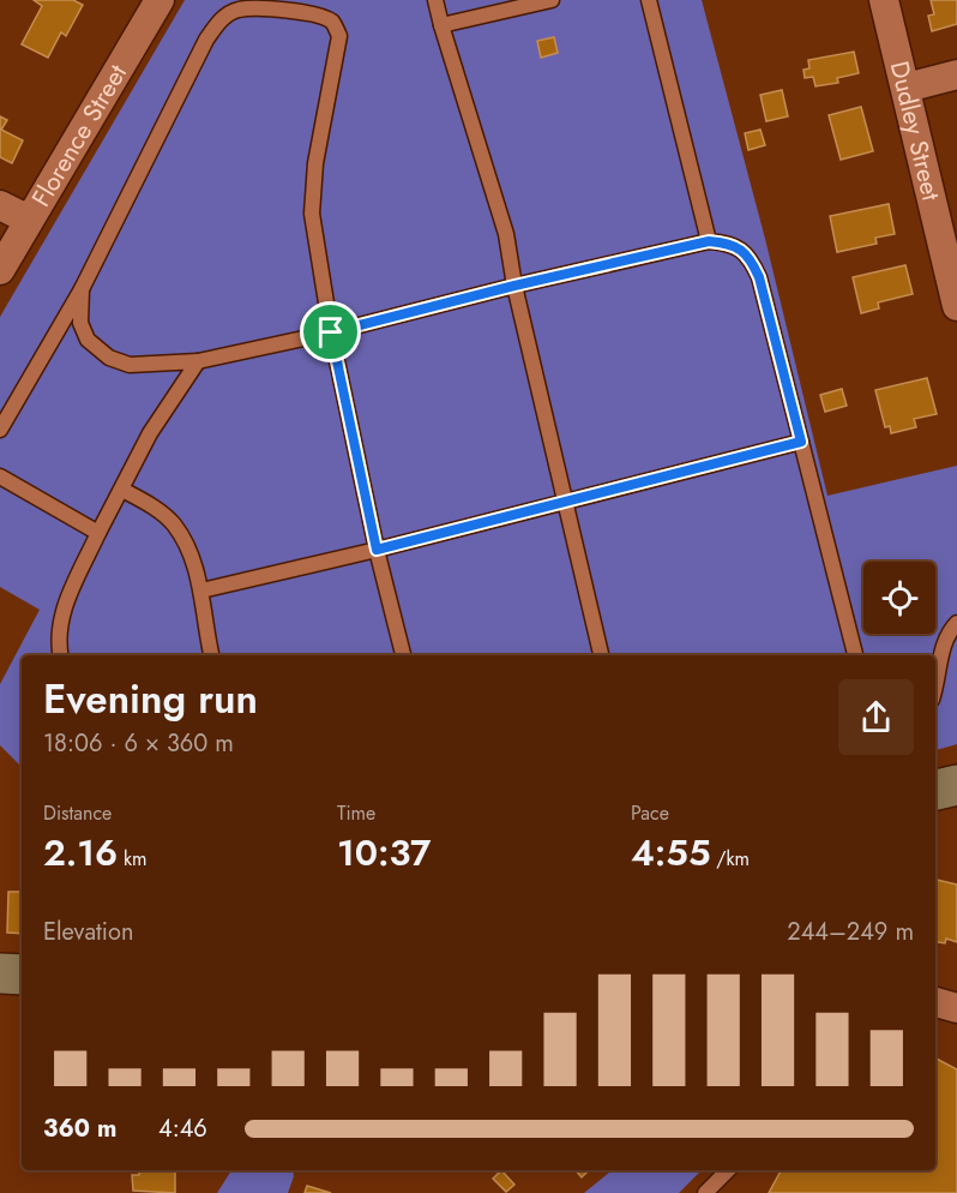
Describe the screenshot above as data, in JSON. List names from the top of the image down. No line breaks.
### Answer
{"streets":{"street":["Dudley Street","Florence Street"]},"page":{"heading":["Evening run","18:06 · 6 × 360 m"],"stats":[["Distance","2.16 km"],["Time","10:37"],["Pace","4:55 /km"]],"chart":["Elevation","244–249 m"],"list":[{"name":"360 m","note":"4:46"}]}}
